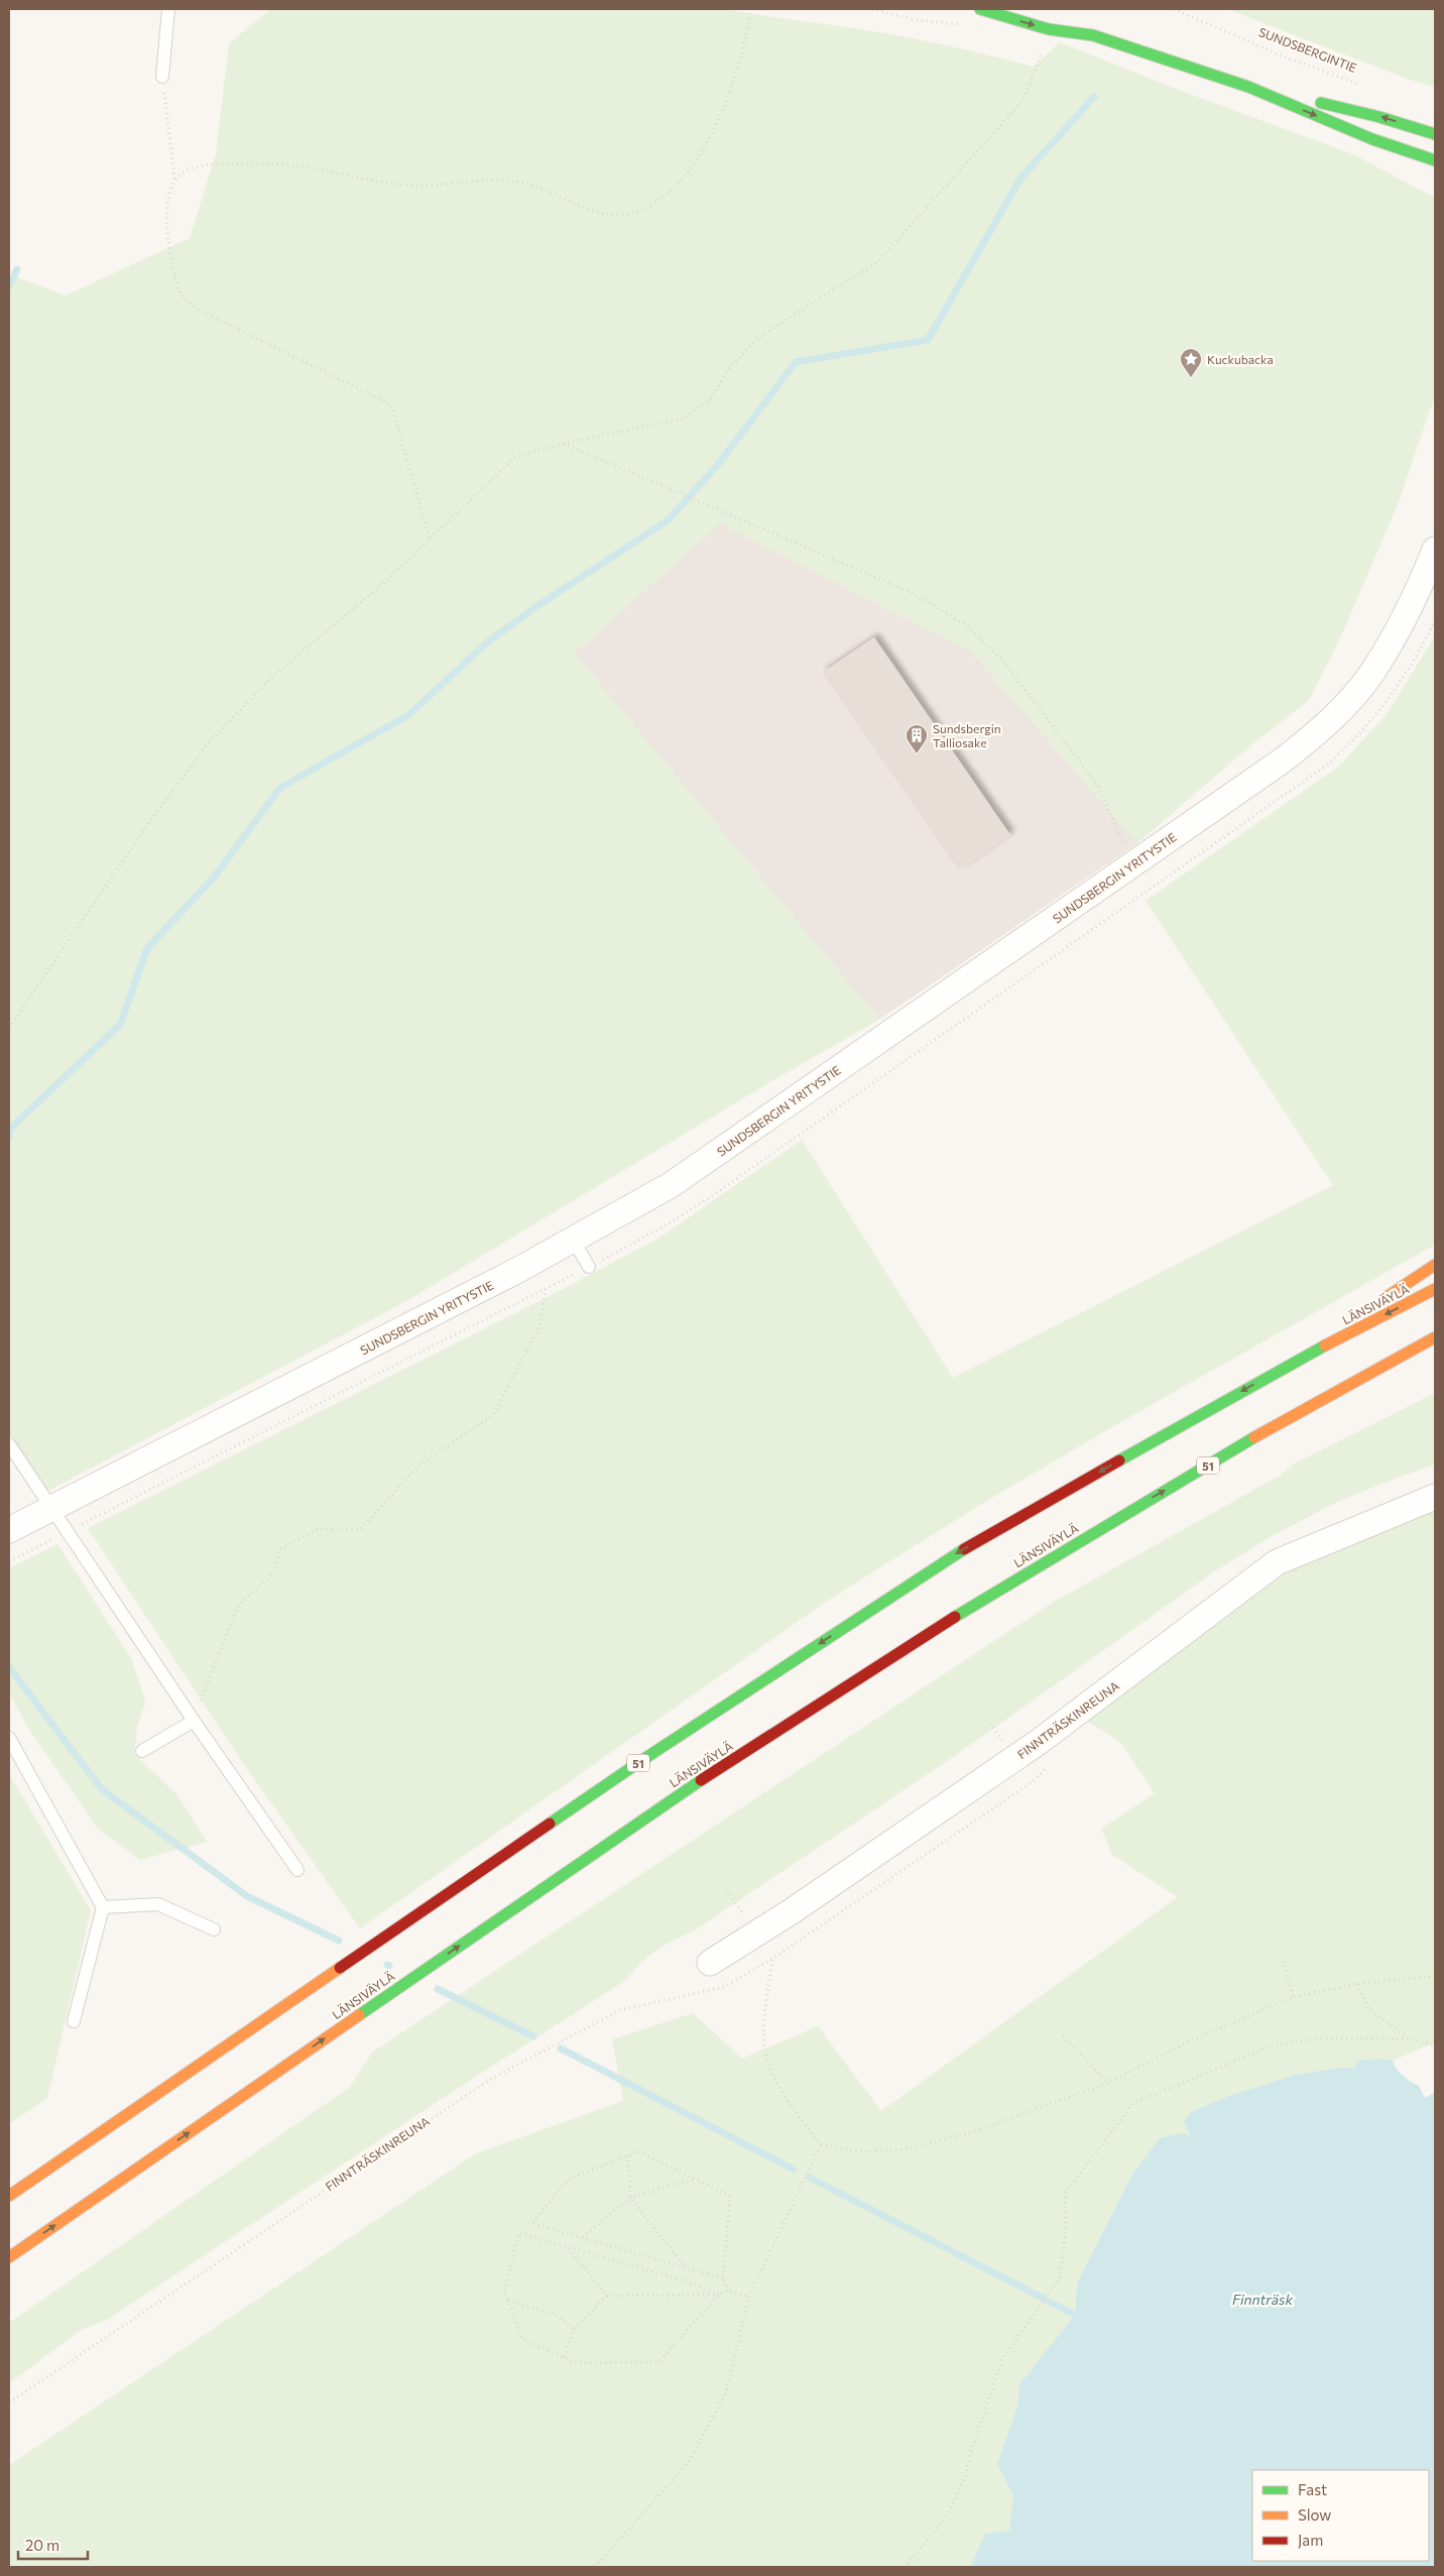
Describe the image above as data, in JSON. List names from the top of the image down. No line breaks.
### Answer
{"streets":{"main road":["LÄNSIVÄYLÄ","51"],"street":["SUNDSBERGIN YRITYSTIE","FINNTRÄSKINREUNA"],"path":["SUNDSBERGINTIE"]},"water":["Finnträsk"],"places":{"place":["Kuckubacka"],"building":["Sundsbergin Talliosake"]},"legend":["Fast","Slow","Jam"],"scale_bar":"20 m"}
